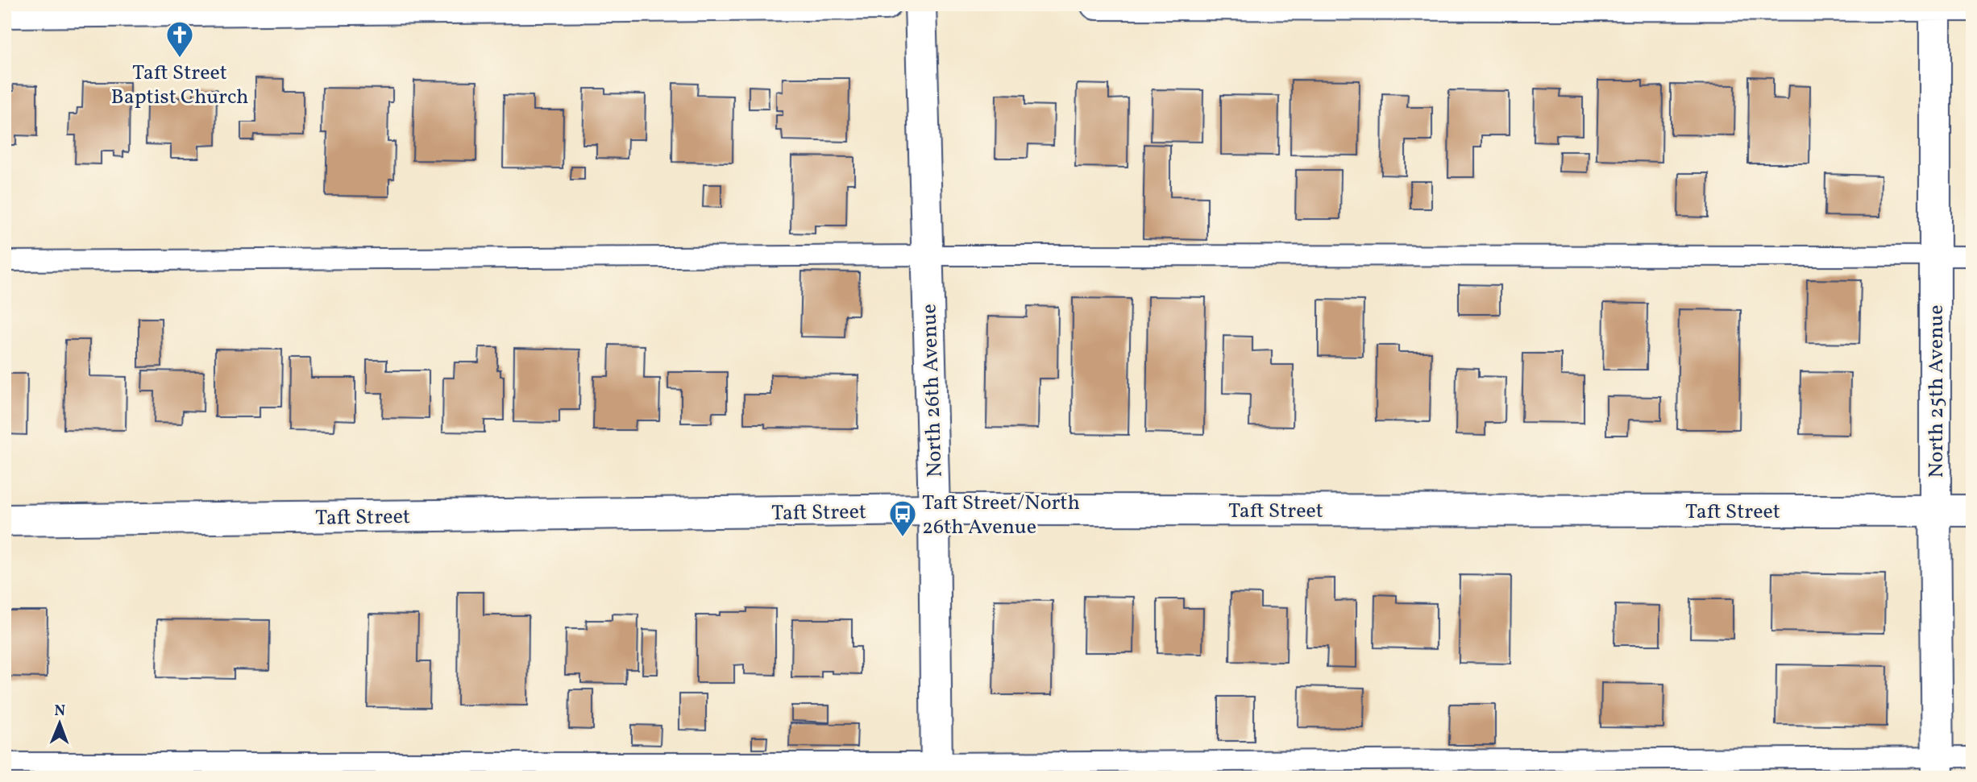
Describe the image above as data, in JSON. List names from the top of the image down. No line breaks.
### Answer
{"streets":{"street":["North 26th Avenue","North 25th Avenue","Taft Street"]},"crossings":[["North 26th Avenue","Taft Street"],["North 25th Avenue","Taft Street"]],"places":{"church":["Taft Street Baptist Church"],"bus stop":["Taft Street/North 26th Avenue"]},"north":"top"}
